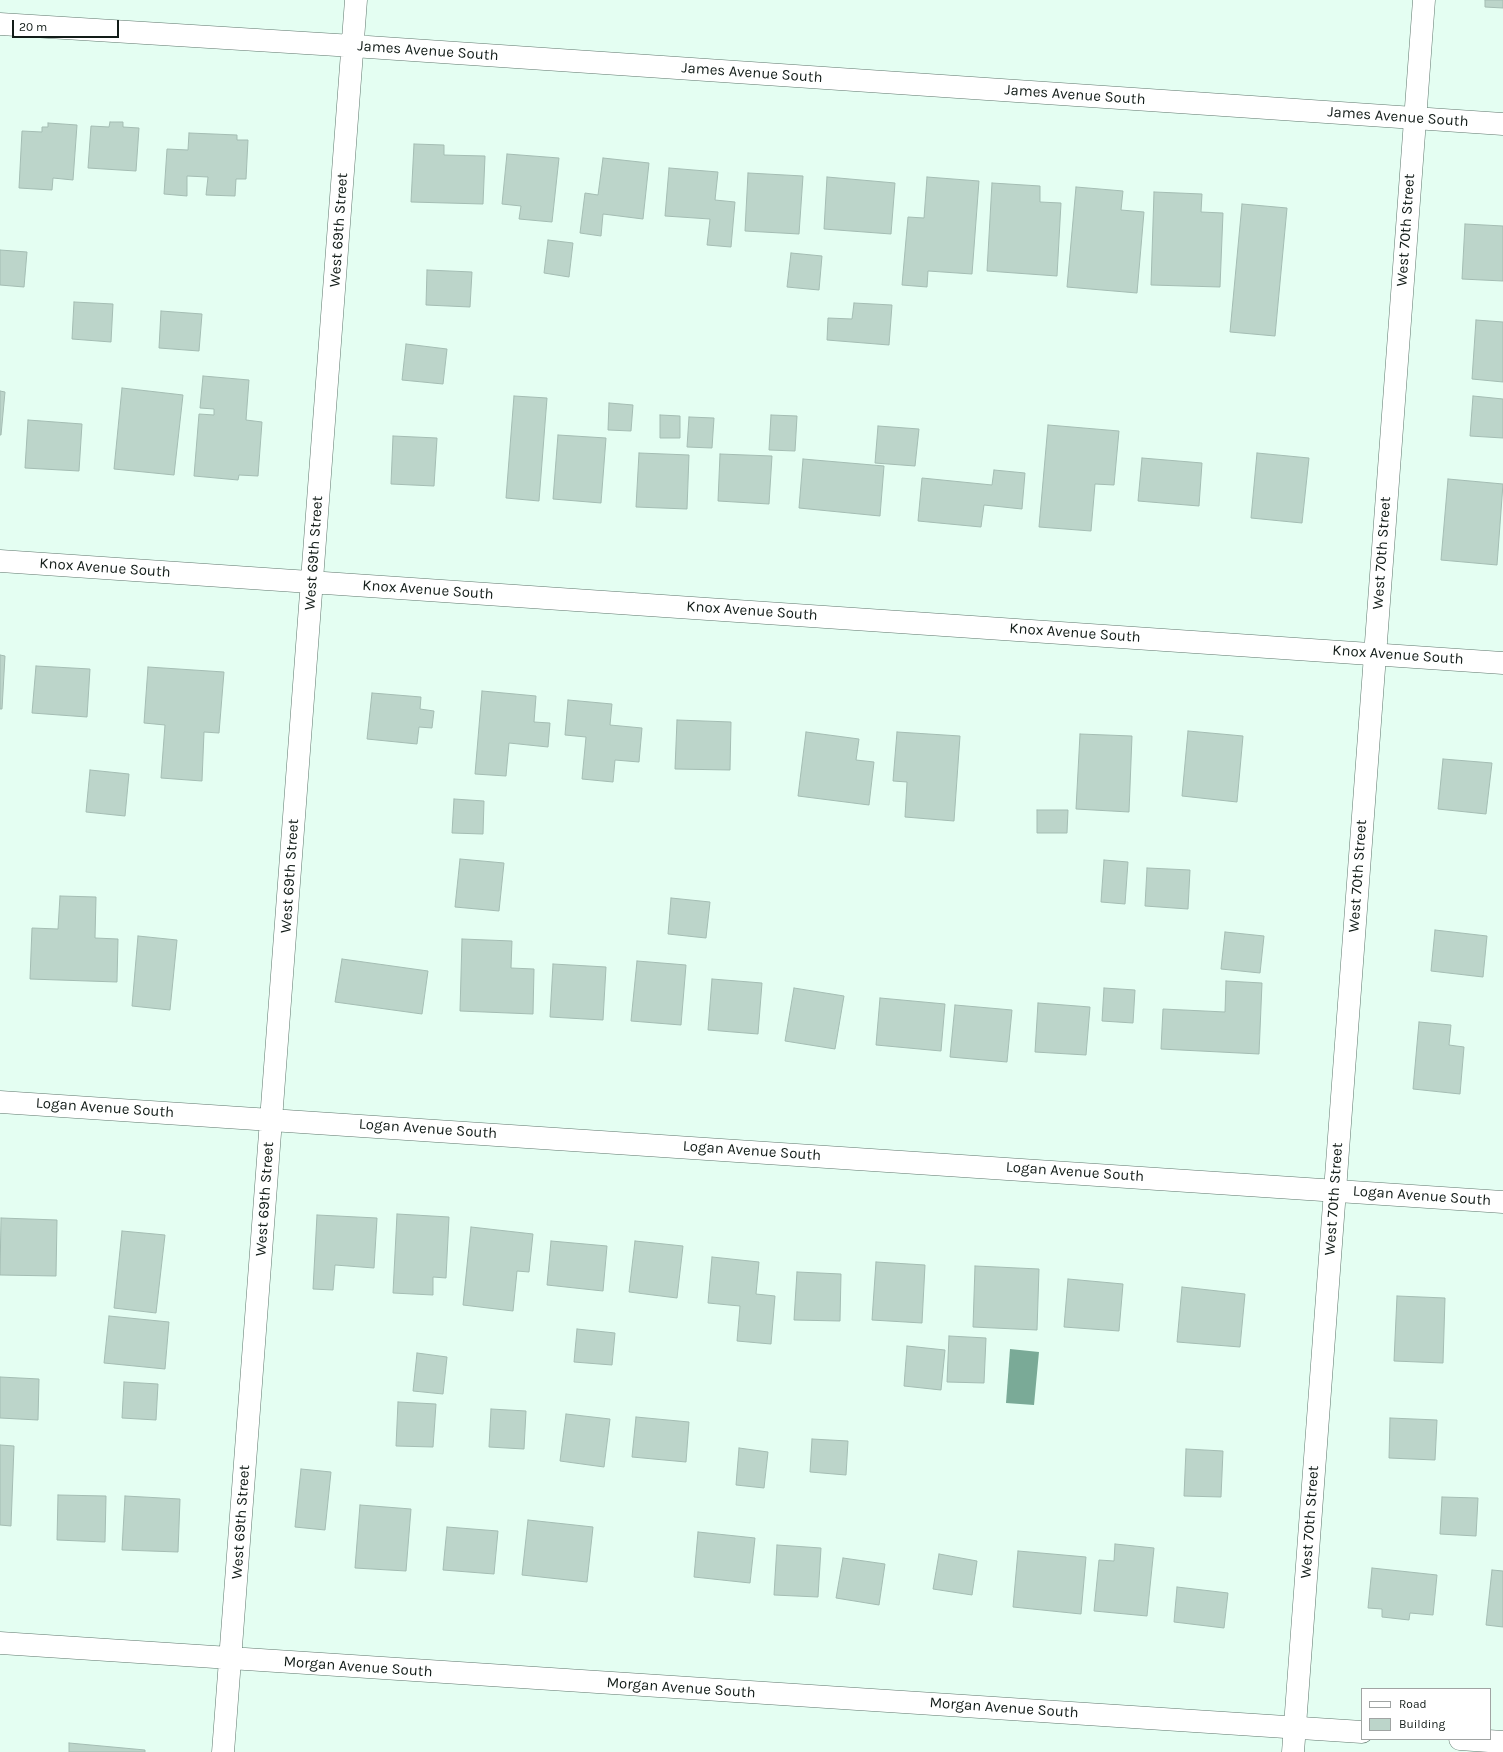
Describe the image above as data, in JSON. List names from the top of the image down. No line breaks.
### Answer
{"streets":{"street":["James Avenue South","West 69th Street","West 70th Street","Knox Avenue South","Logan Avenue South","Morgan Avenue South"]},"crossings":[["James Avenue South","West 69th Street"],["James Avenue South","West 70th Street"],["West 69th Street","Knox Avenue South"],["West 69th Street","Logan Avenue South"],["West 69th Street","Morgan Avenue South"],["West 70th Street","Knox Avenue South"],["West 70th Street","Logan Avenue South"],["West 70th Street","Morgan Avenue South"]],"legend":["Road","Building"],"scale_bar":"20 m"}
